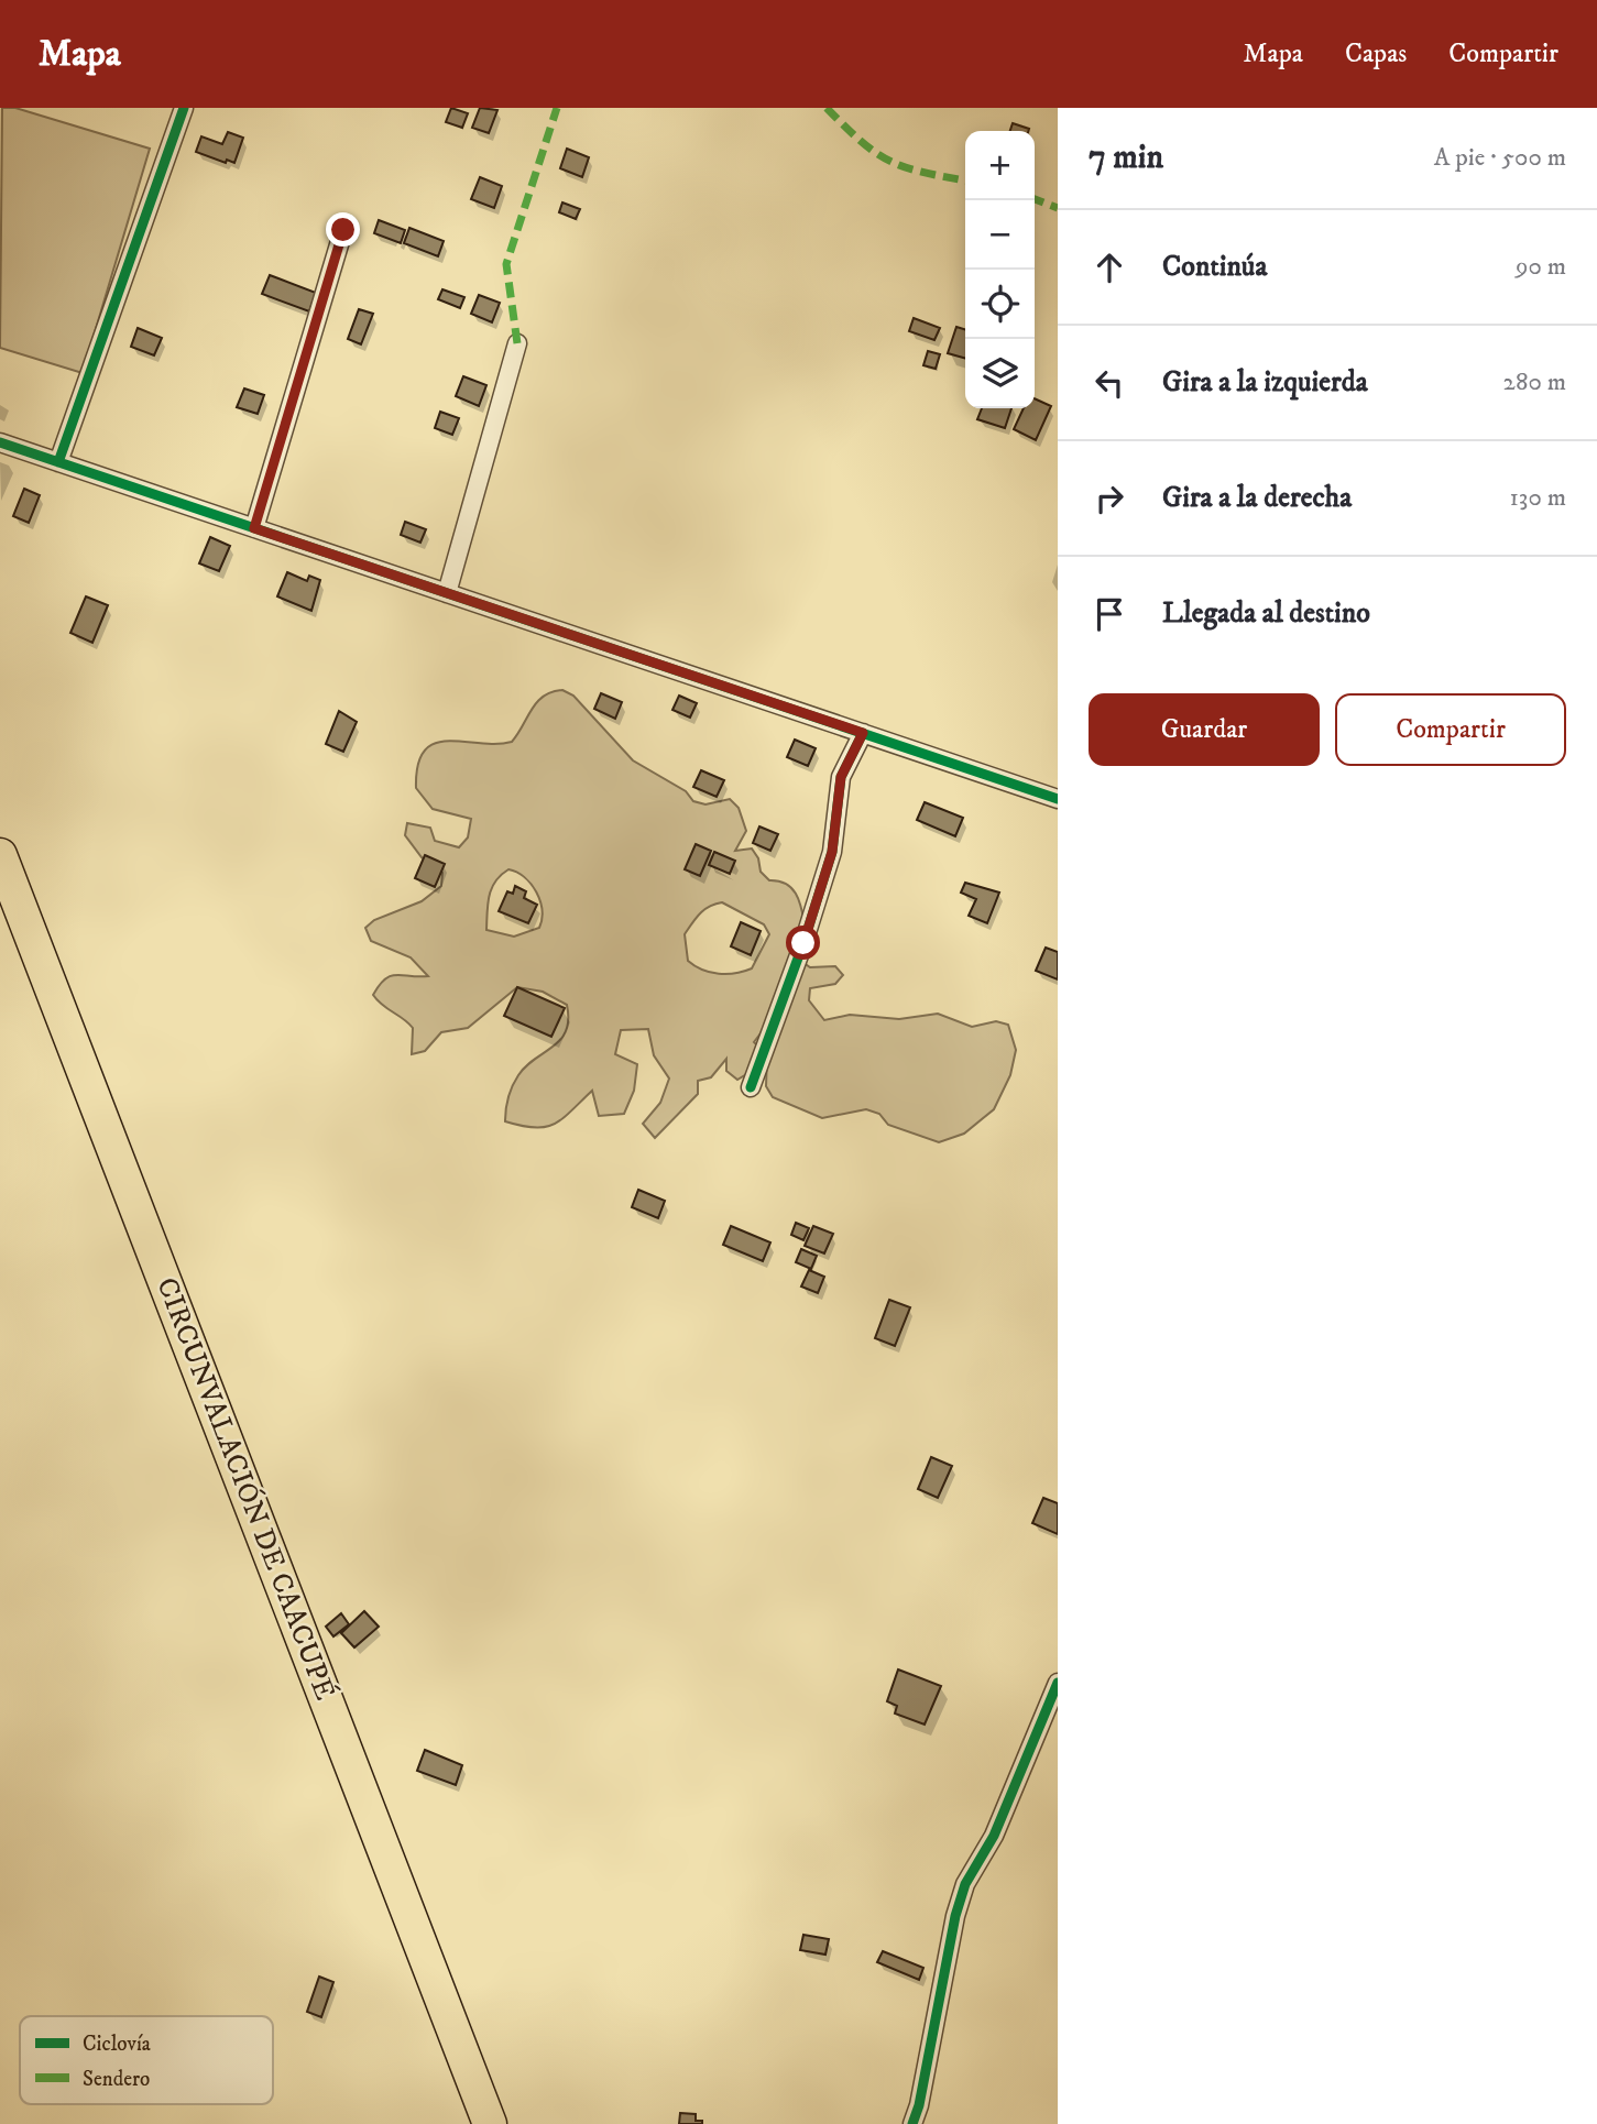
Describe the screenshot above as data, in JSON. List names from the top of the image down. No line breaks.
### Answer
{"streets":{"highway":["CIRCUNVALACIÓN DE CAACUPÉ"]},"legend":["Ciclovía","Sendero"],"page":{"header":"Mapa","nav":["Mapa","Capas","Compartir"],"heading":["7 min","A pie · 500 m"],"map_buttons":["+","−"],"list":[["Continúa","90 m"],["Gira a la izquierda","280 m"],["Gira a la derecha","130 m"],"Llegada al destino"],"buttons":["Guardar","Compartir"]}}
